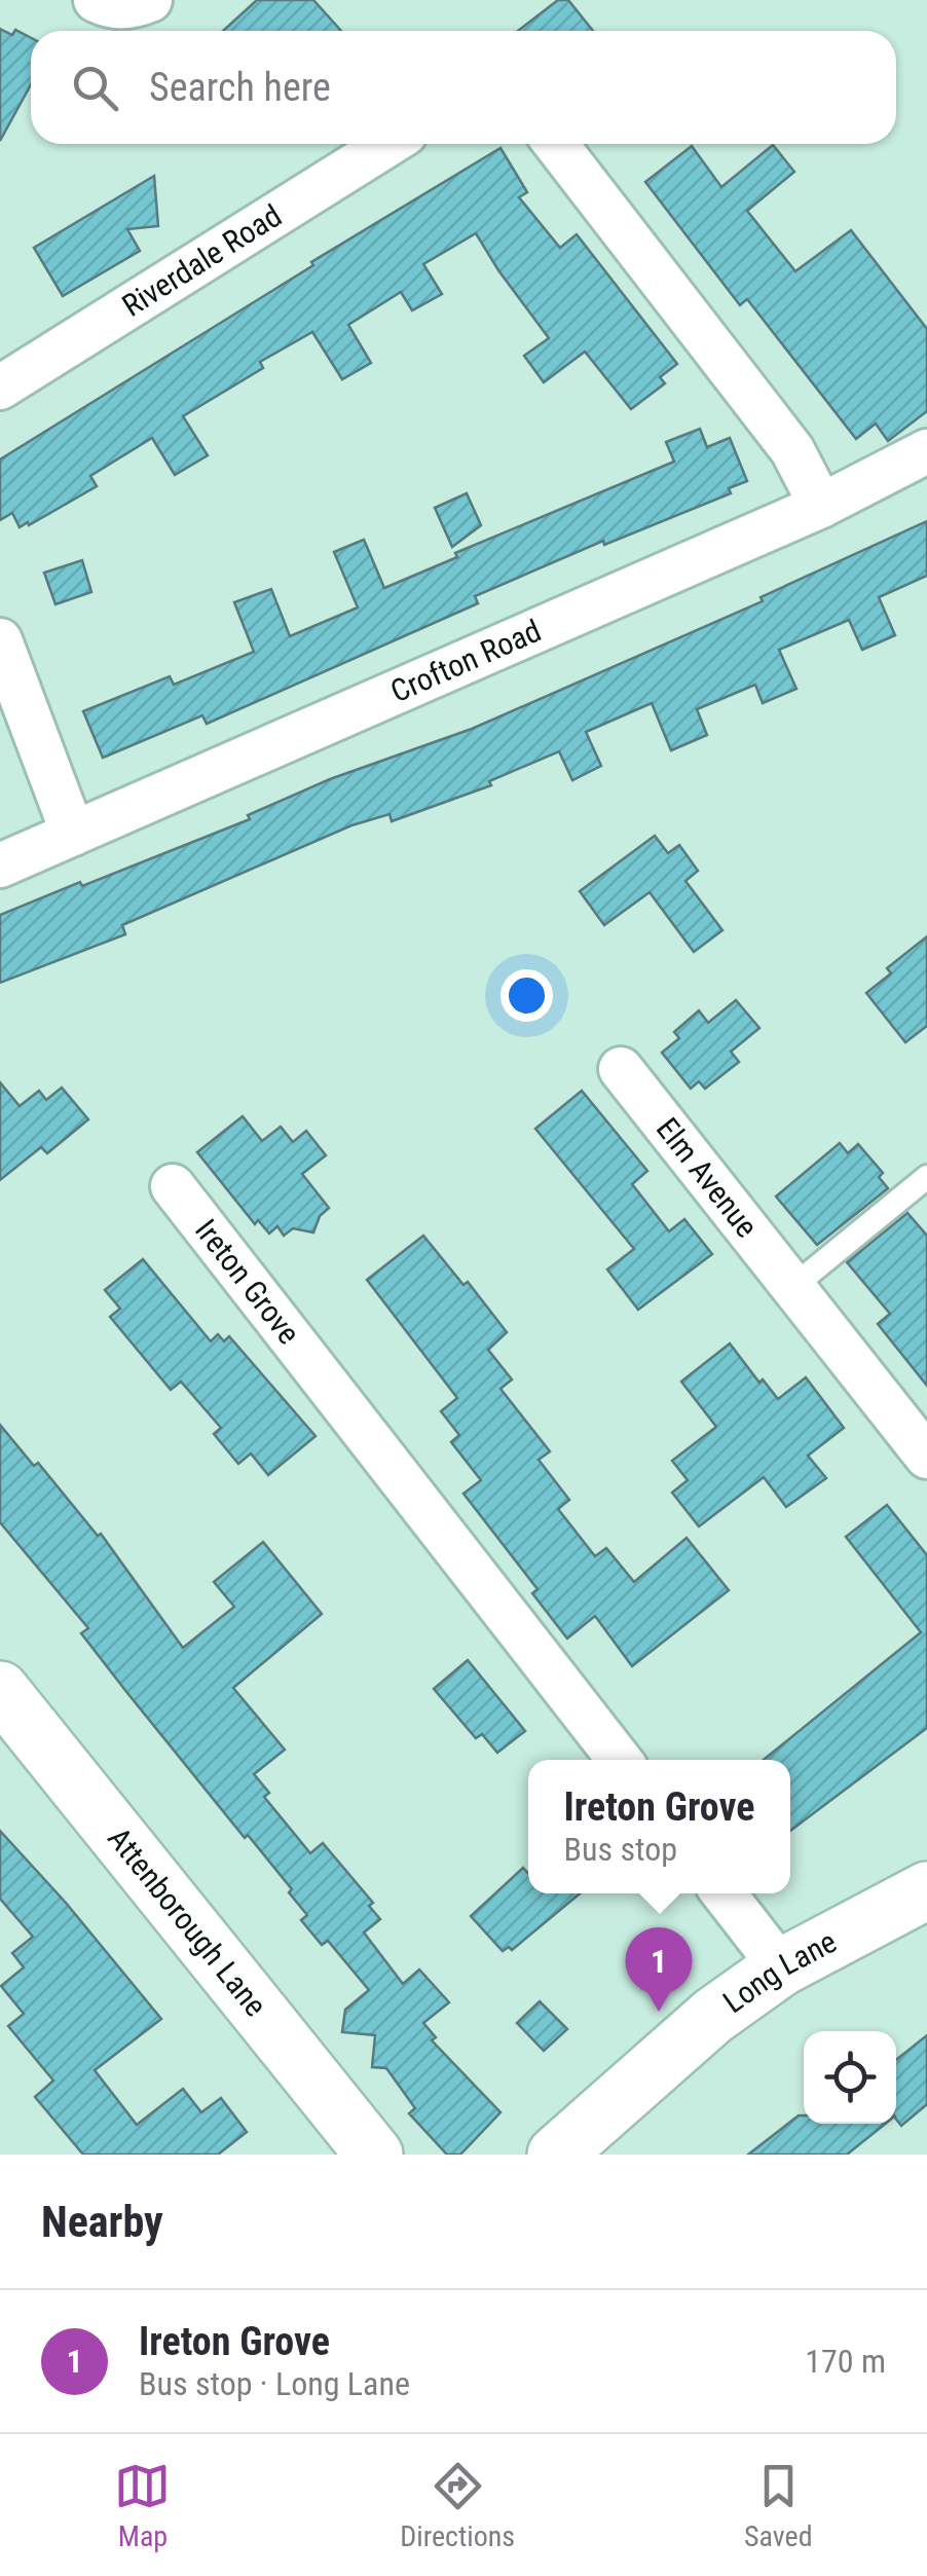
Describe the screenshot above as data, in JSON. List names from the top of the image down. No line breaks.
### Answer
{"streets":{"street":["Riverdale Road","Crofton Road","Elm Avenue","Ireton Grove","Attenborough Lane","Long Lane"]},"page":{"search":"Search here","popup":["Ireton Grove","Bus stop"],"pins":"1","heading":"Nearby","list":[{"mark":"1","name":"Ireton Grove","note":"Bus stop · Long Lane","value":"170 m"}],"nav":["Map","Directions","Saved"]}}
